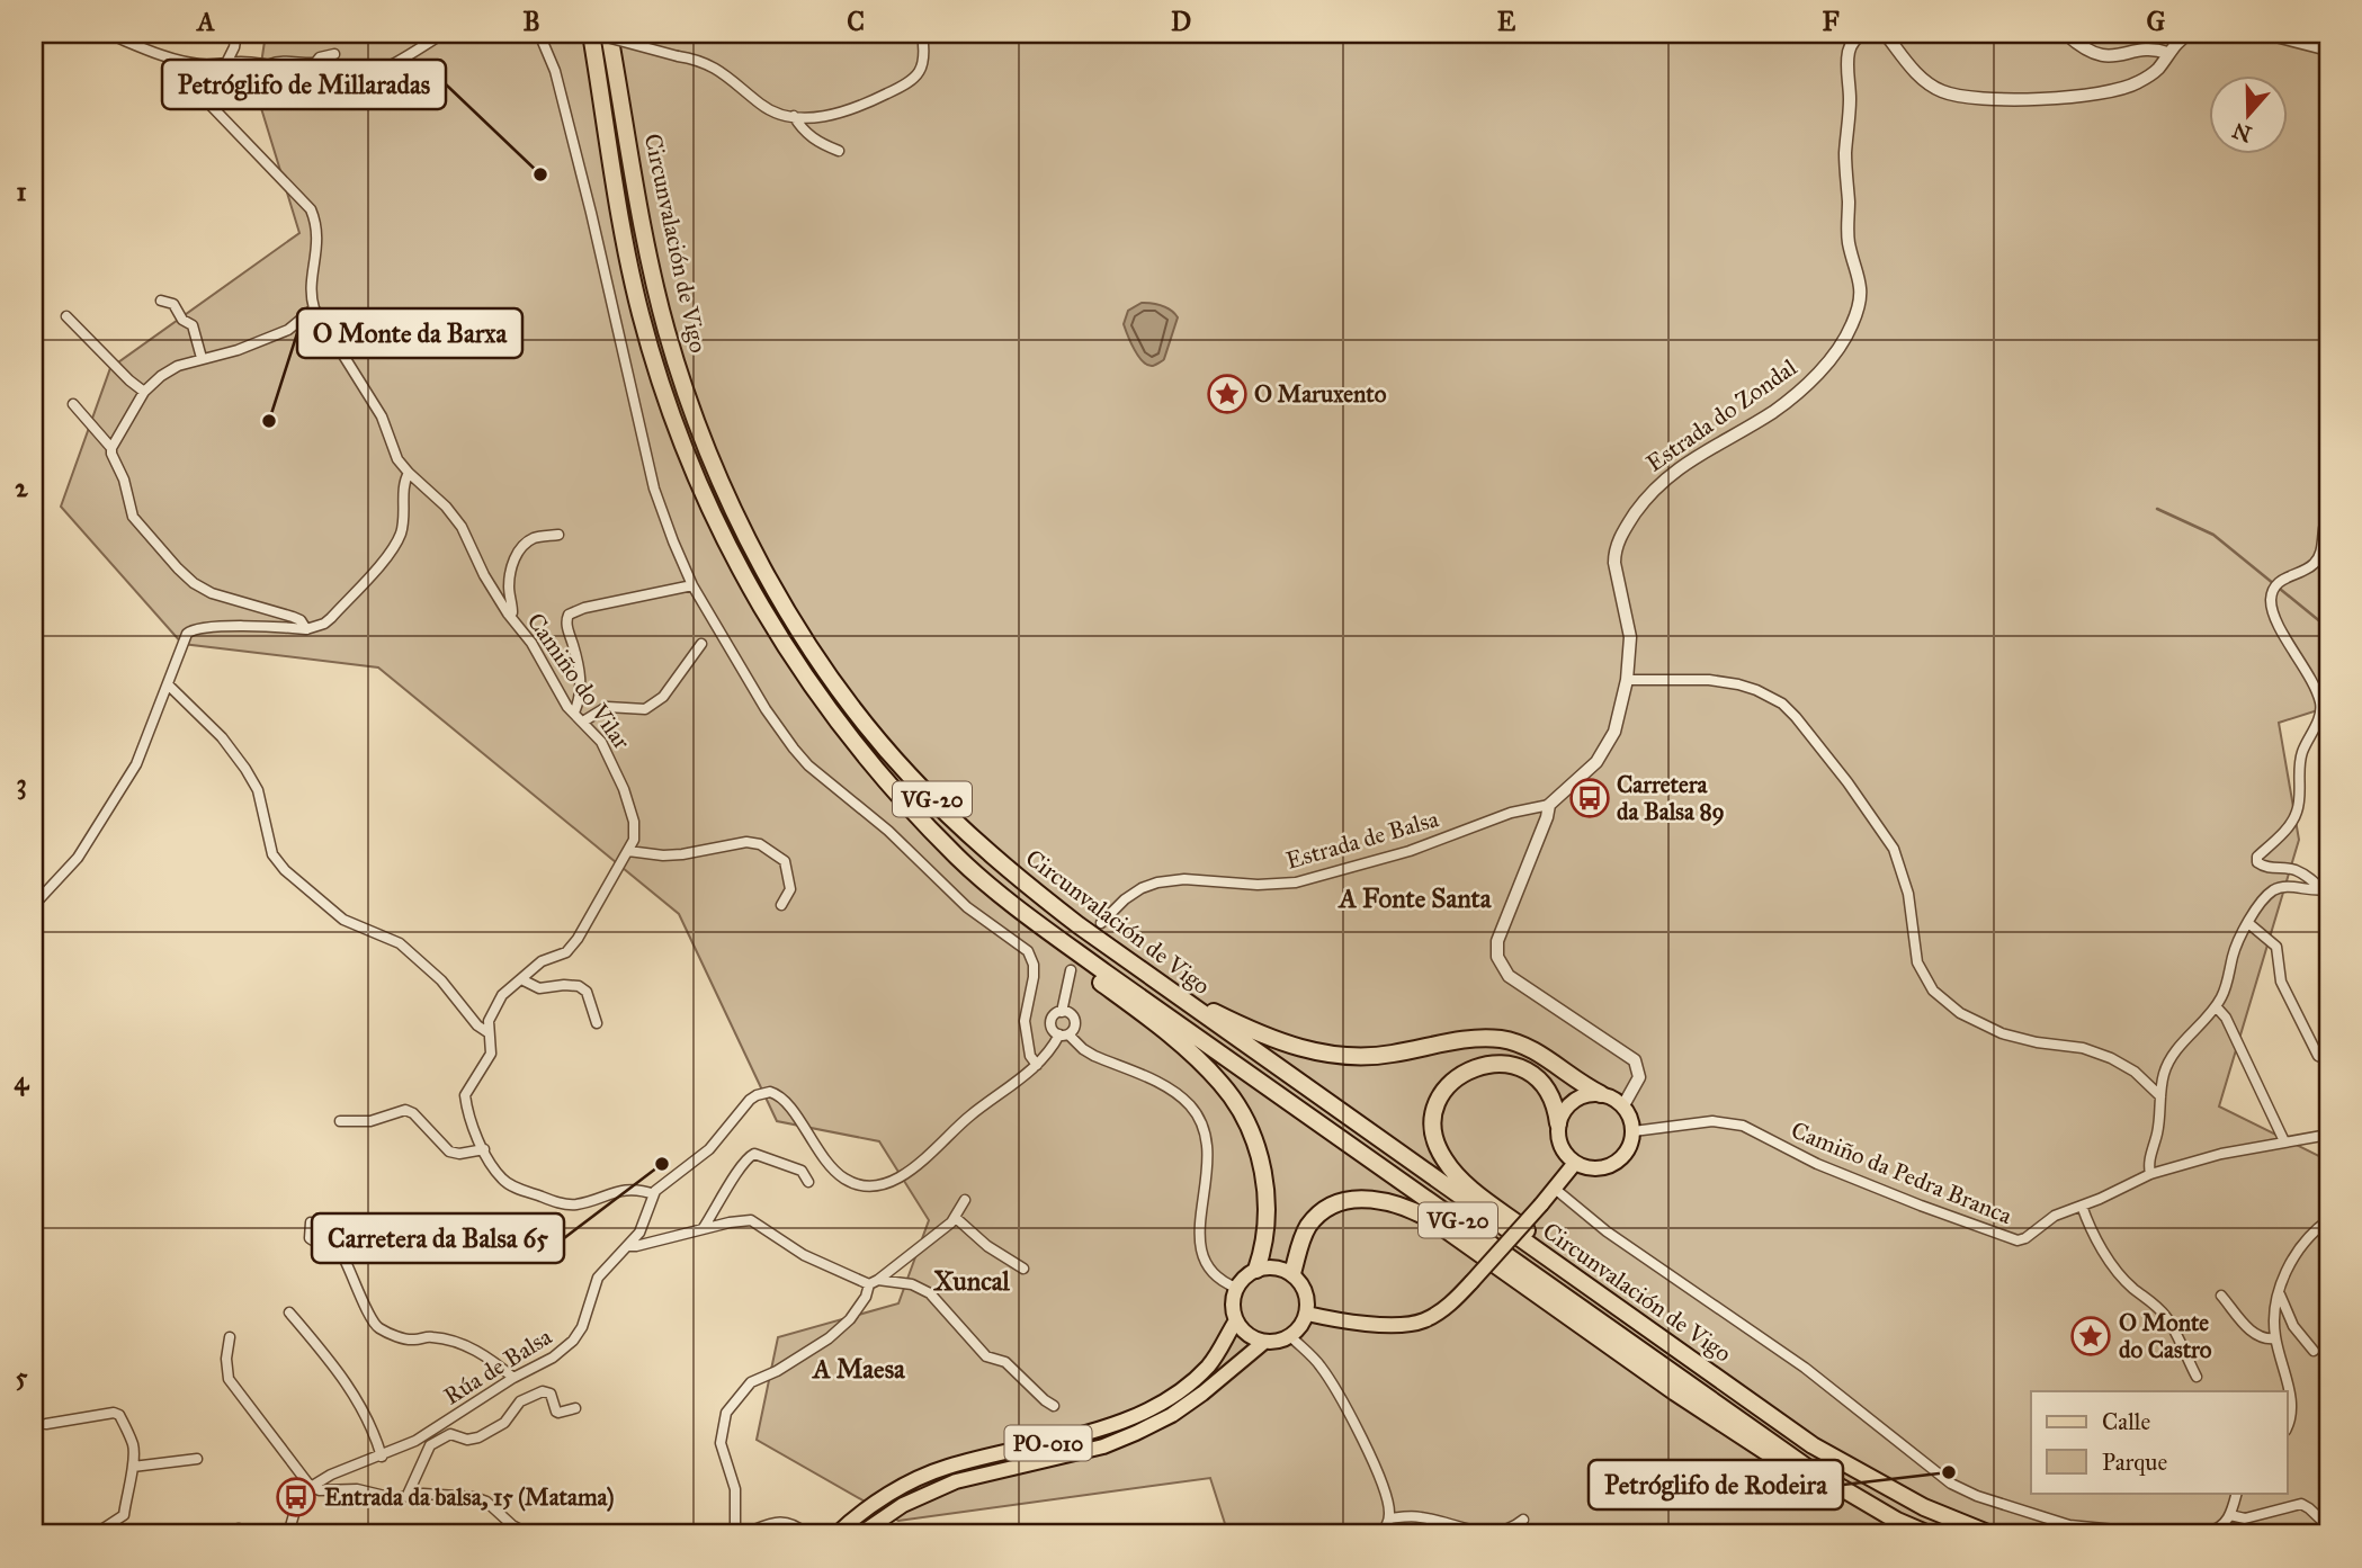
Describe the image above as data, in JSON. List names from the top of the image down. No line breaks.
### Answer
{"streets":{"highway":["Circunvalación de Vigo","VG-20"],"main road":["PO-010"],"street":["Estrada do Zondal","Camiño do Vilar","Estrada de Balsa","Camiño da Pedra Branca","Rúa de Balsa"]},"crossings":[["Estrada do Zondal","Estrada de Balsa"],["Estrada do Zondal","Camiño da Pedra Branca"],["Camiño do Vilar","Rúa de Balsa"]],"districts":["A Fonte Santa","Xuncal","A Maesa"],"places":{"other":["Petróglifo de Millaradas","O Monte da Barxa","Carretera da Balsa 65","Petróglifo de Rodeira"],"place":["O Maruxento","O Monte do Castro"],"bus stop":["Carretera da Balsa 89","Entrada da balsa, 15 (Matama)"]},"legend":["Calle","Parque"],"north":"bottom","grid":{"columns":["A","B","C","D","E","F","G"],"rows":["1","2","3","4","5"]}}
